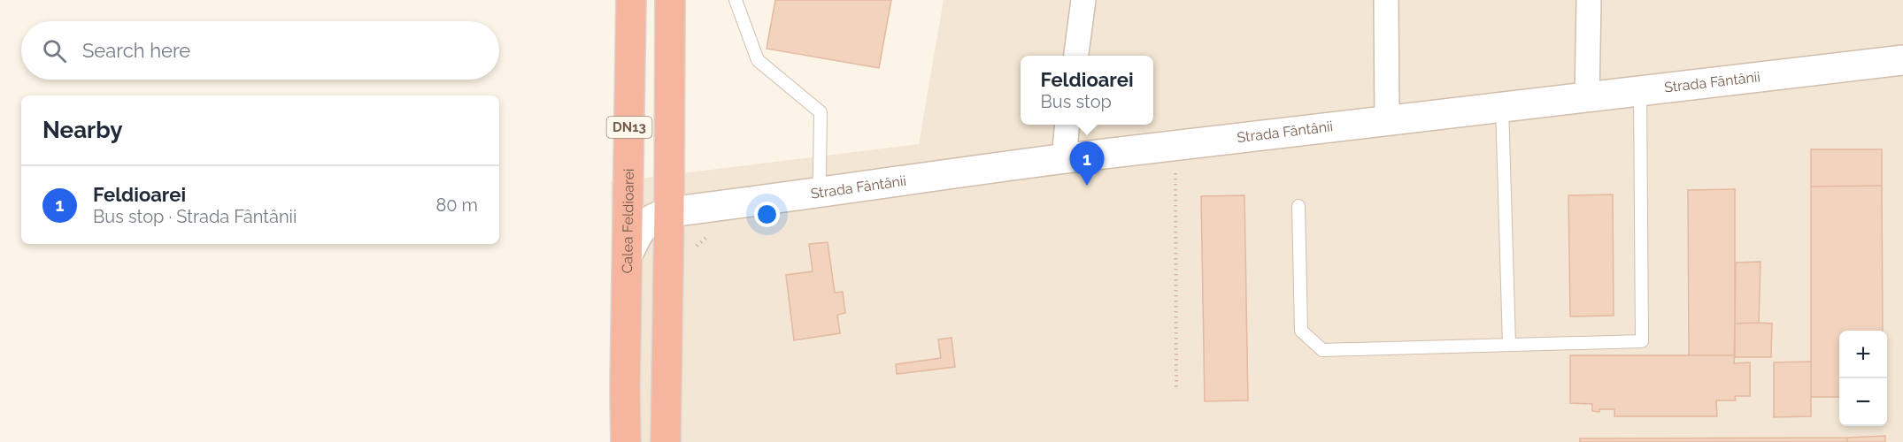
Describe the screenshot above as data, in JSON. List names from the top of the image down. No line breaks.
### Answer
{"streets":{"highway":["DN13","Calea Feldioarei"],"street":["Strada Fântânii"]},"crossings":[["Strada Fântânii","DN13"],["Strada Fântânii","Calea Feldioarei"],["DN13","Calea Feldioarei"]],"page":{"search":"Search here","popup":["Feldioarei","Bus stop"],"heading":"Nearby","pins":"1","list":[{"mark":"1","name":"Feldioarei","note":"Bus stop · Strada Fântânii","value":"80 m"}],"map_buttons":["+","−"]}}
